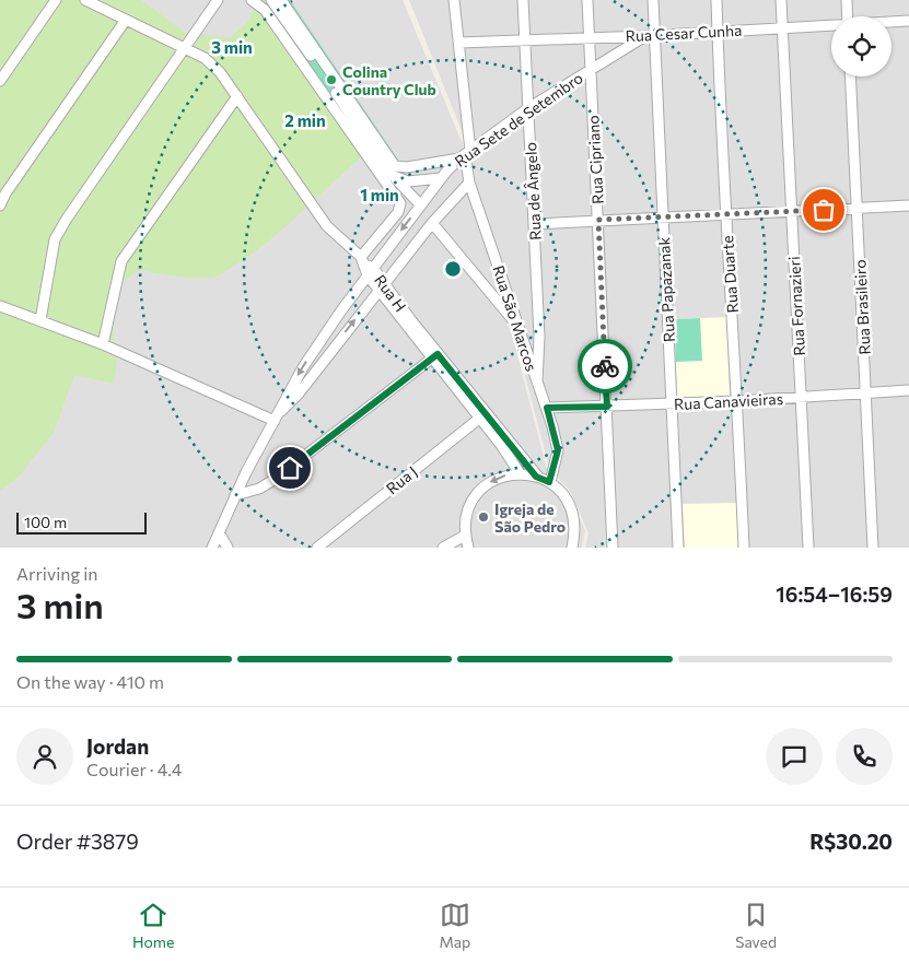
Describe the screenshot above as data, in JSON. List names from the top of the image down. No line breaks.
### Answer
{"streets":{"street":["Rua Cesar Cunha","Rua Sete de Setembro","Rua Cipriano","Rua de Ângelo","Rua Duarte","Rua Papazanak","Rua H","Rua Fornazieri","Rua Brasileiro","Rua São Marcos","Rua Canavieiras","Rua J"]},"crossings":[["Rua Cesar Cunha","Rua Sete de Setembro"],["Rua Cesar Cunha","Rua Cipriano"],["Rua Cesar Cunha","Rua de Ângelo"],["Rua Cesar Cunha","Rua Duarte"],["Rua Cesar Cunha","Rua Papazanak"],["Rua Cesar Cunha","Rua Fornazieri"],["Rua Cesar Cunha","Rua São Marcos"],["Rua Sete de Setembro","Rua Cipriano"],["Rua Sete de Setembro","Rua de Ângelo"],["Rua Sete de Setembro","Rua Papazanak"],["Rua Sete de Setembro","Rua H"],["Rua Sete de Setembro","Rua São Marcos"],["Rua Cipriano","Rua Canavieiras"],["Rua de Ângelo","Rua São Marcos"],["Rua Duarte","Rua Canavieiras"],["Rua Papazanak","Rua Canavieiras"],["Rua H","Rua J"],["Rua Fornazieri","Rua Canavieiras"],["Rua Brasileiro","Rua Canavieiras"],["Rua São Marcos","Rua Canavieiras"]],"places":["Colina Country Club","Igreja de São Pedro"],"scale_bar":"100 m","page":{"scale":"100 m","heading":["3 min","Arriving in","16:54–16:59"],"panel":["Jordan","Courier · 4.4","Order #3879","R$30.20"],"bar":"On the way · 410 m","tabs":["Home","Map","Saved"]},"rings":["3 min","2 min","1 min"]}
